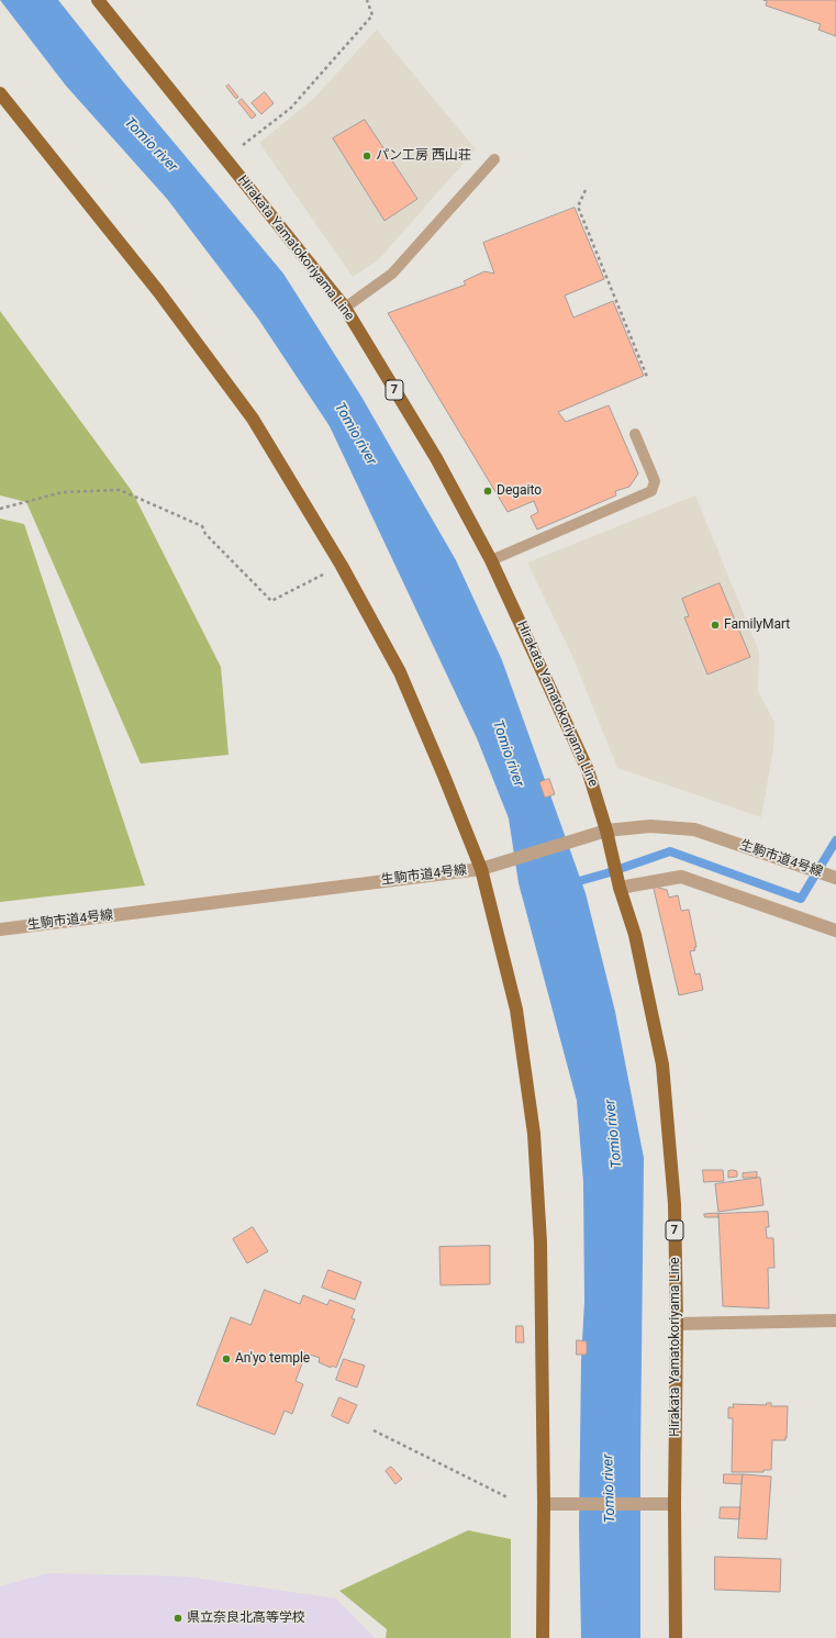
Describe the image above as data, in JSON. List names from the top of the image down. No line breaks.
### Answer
{"streets":{"main road":["Hirakata Yamatokoriyama Line","7"],"street":["生駒市道4号線"]},"crossings":[["Hirakata Yamatokoriyama Line","生駒市道4号線"]],"water":["Tomio river"],"places":["パン工房 西山荘","Degaito","FamilyMart","An'yo temple","県立奈良北高等学校"]}
